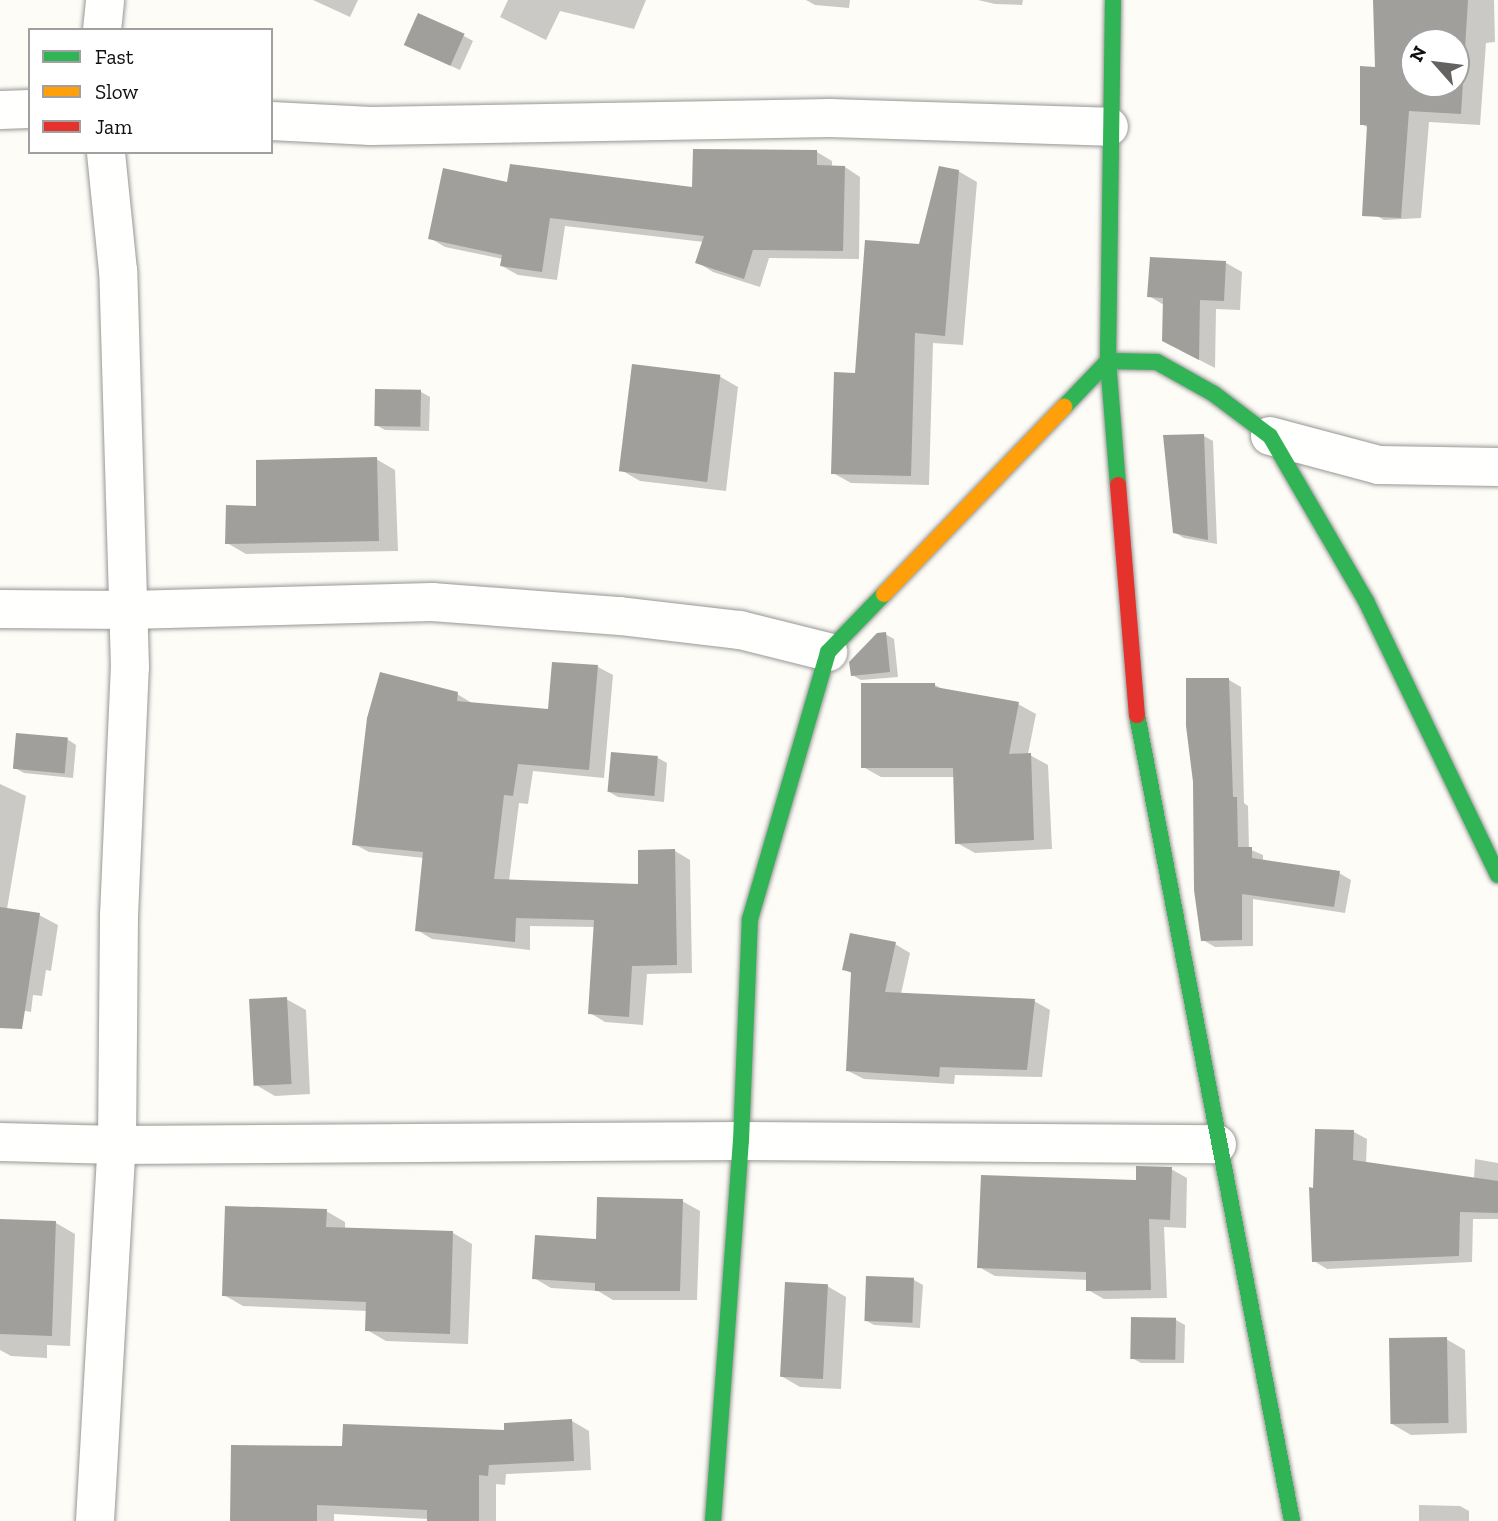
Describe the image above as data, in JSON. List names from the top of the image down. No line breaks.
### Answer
{"legend":["Fast","Slow","Jam"],"north":"top left"}
